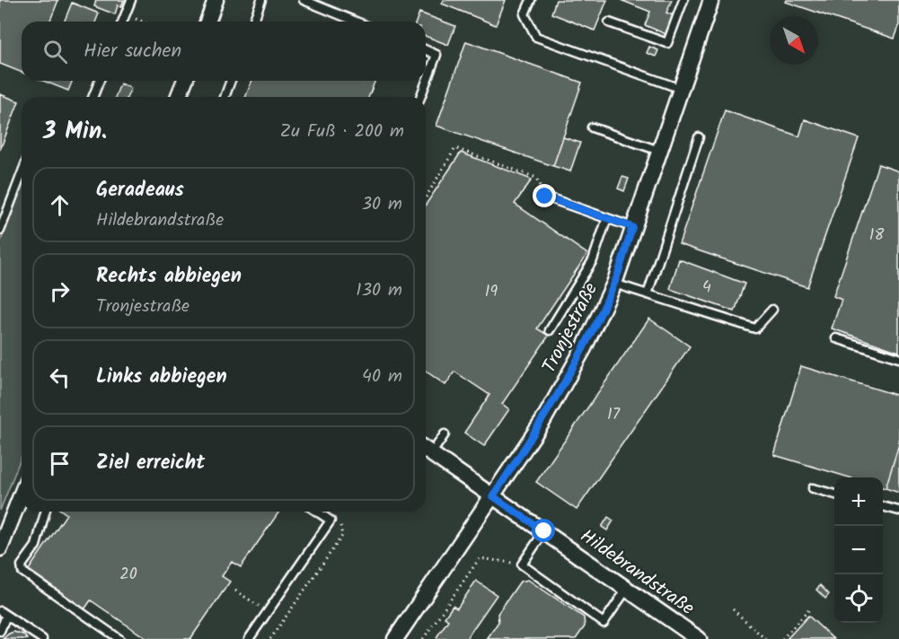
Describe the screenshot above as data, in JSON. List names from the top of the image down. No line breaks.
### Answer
{"streets":{"street":["Tronjestraße","Hildebrandstraße"]},"crossings":[["Tronjestraße","Hildebrandstraße"]],"house_numbers":["18","4","19","17","20"],"north":"bottom right","page":{"search":"Hier suchen","heading":["3 Min.","Zu Fuß · 200 m"],"list":[["Geradeaus","Hildebrandstraße","30 m"],["Rechts abbiegen","Tronjestraße","130 m"],["Links abbiegen","40 m"],"Ziel erreicht"],"map_buttons":["+","−"]}}
